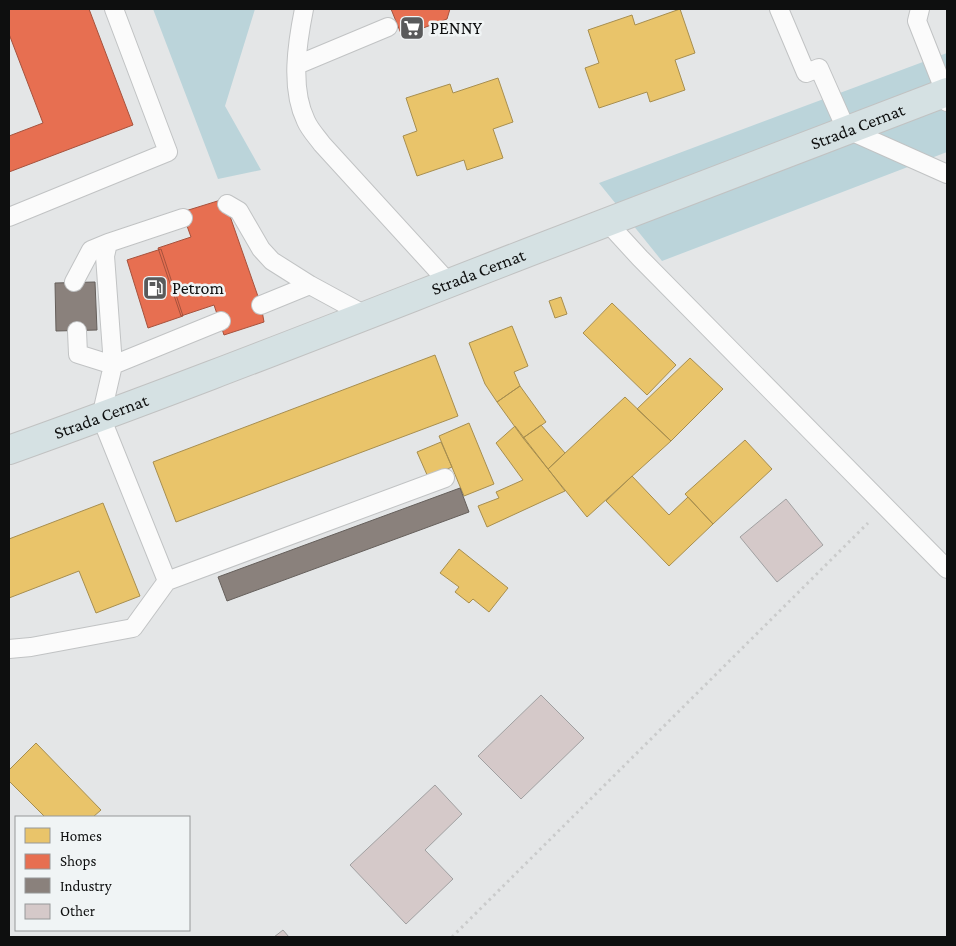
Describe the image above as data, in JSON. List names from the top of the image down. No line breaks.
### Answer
{"streets":{"main road":["Strada Cernat"]},"places":{"supermarket":["PENNY"],"fuel station":["Petrom"]},"legend":["Homes","Shops","Industry","Other"]}
